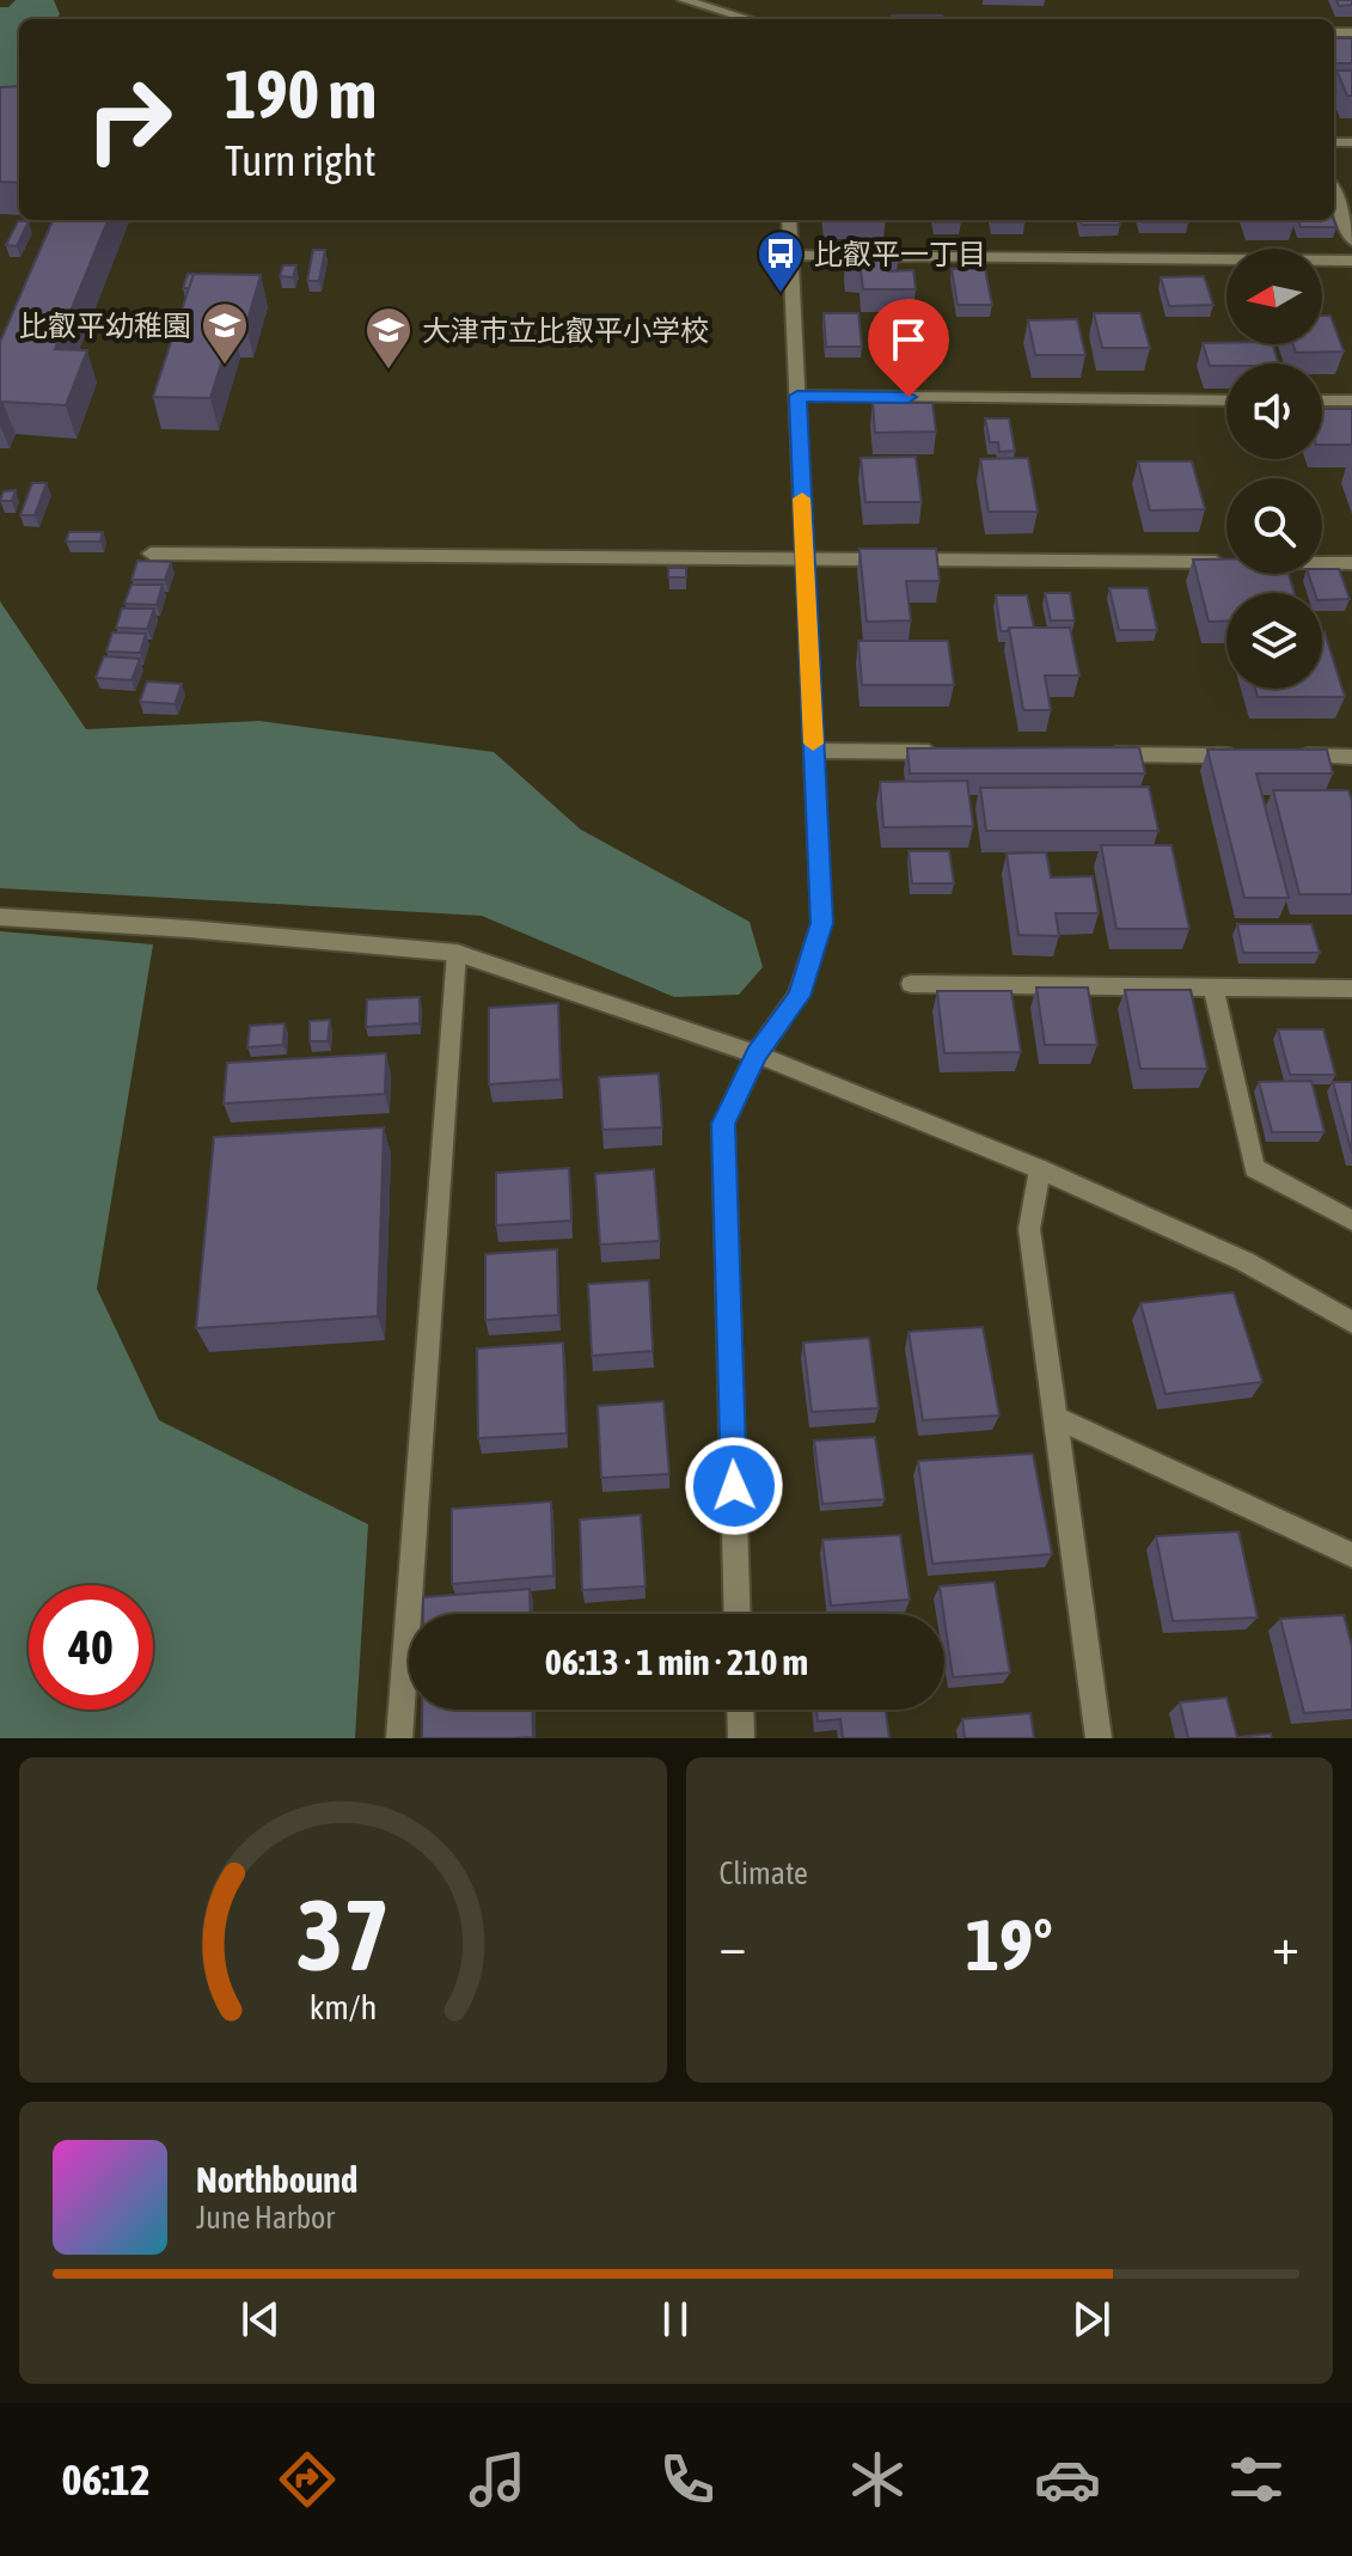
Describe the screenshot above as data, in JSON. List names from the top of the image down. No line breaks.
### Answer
{"places":{"bus stop":["比叡平一丁目"],"school or university":["比叡平幼稚園","大津市立比叡平小学校"]},"north":"left","page":{"turn":["190 m","Turn right"],"limit":"40","trip":"06:13 · 1 min · 210 m","tile":"Climate","heat":["−","19°","+"],"song":["Northbound","June Harbor"],"tabs":"06:12","gauge":["37","km/h"]}}
